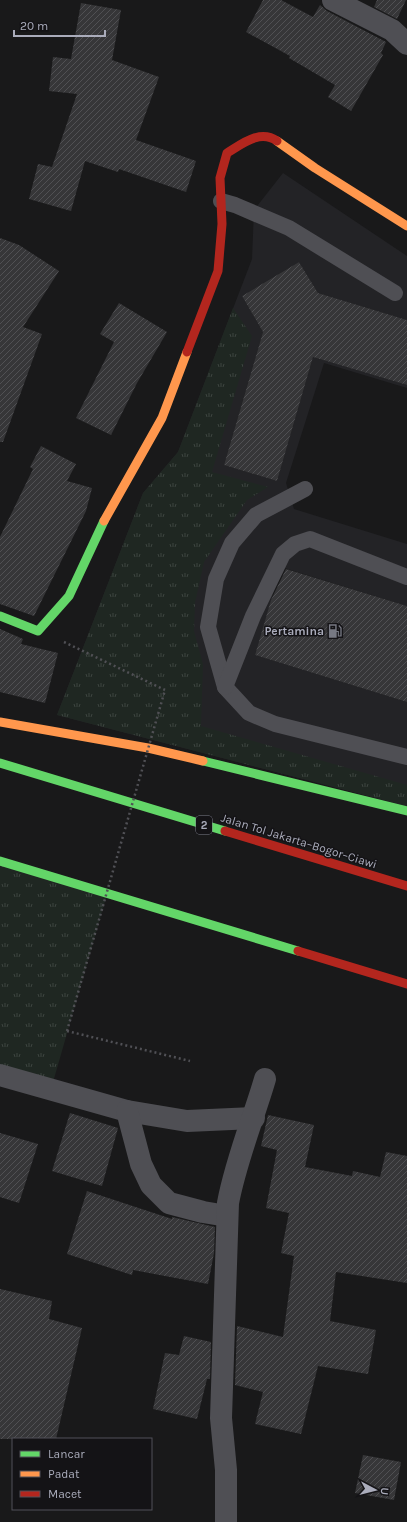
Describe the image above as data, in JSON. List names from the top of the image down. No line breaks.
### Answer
{"streets":{"main road":["2","Jalan Tol Jakarta–Bogor–Ciawi"]},"places":{"fuel station":["Pertamina"]},"legend":["Lancar","Padat","Macet"],"scale_bar":"20 m","north":"right"}
